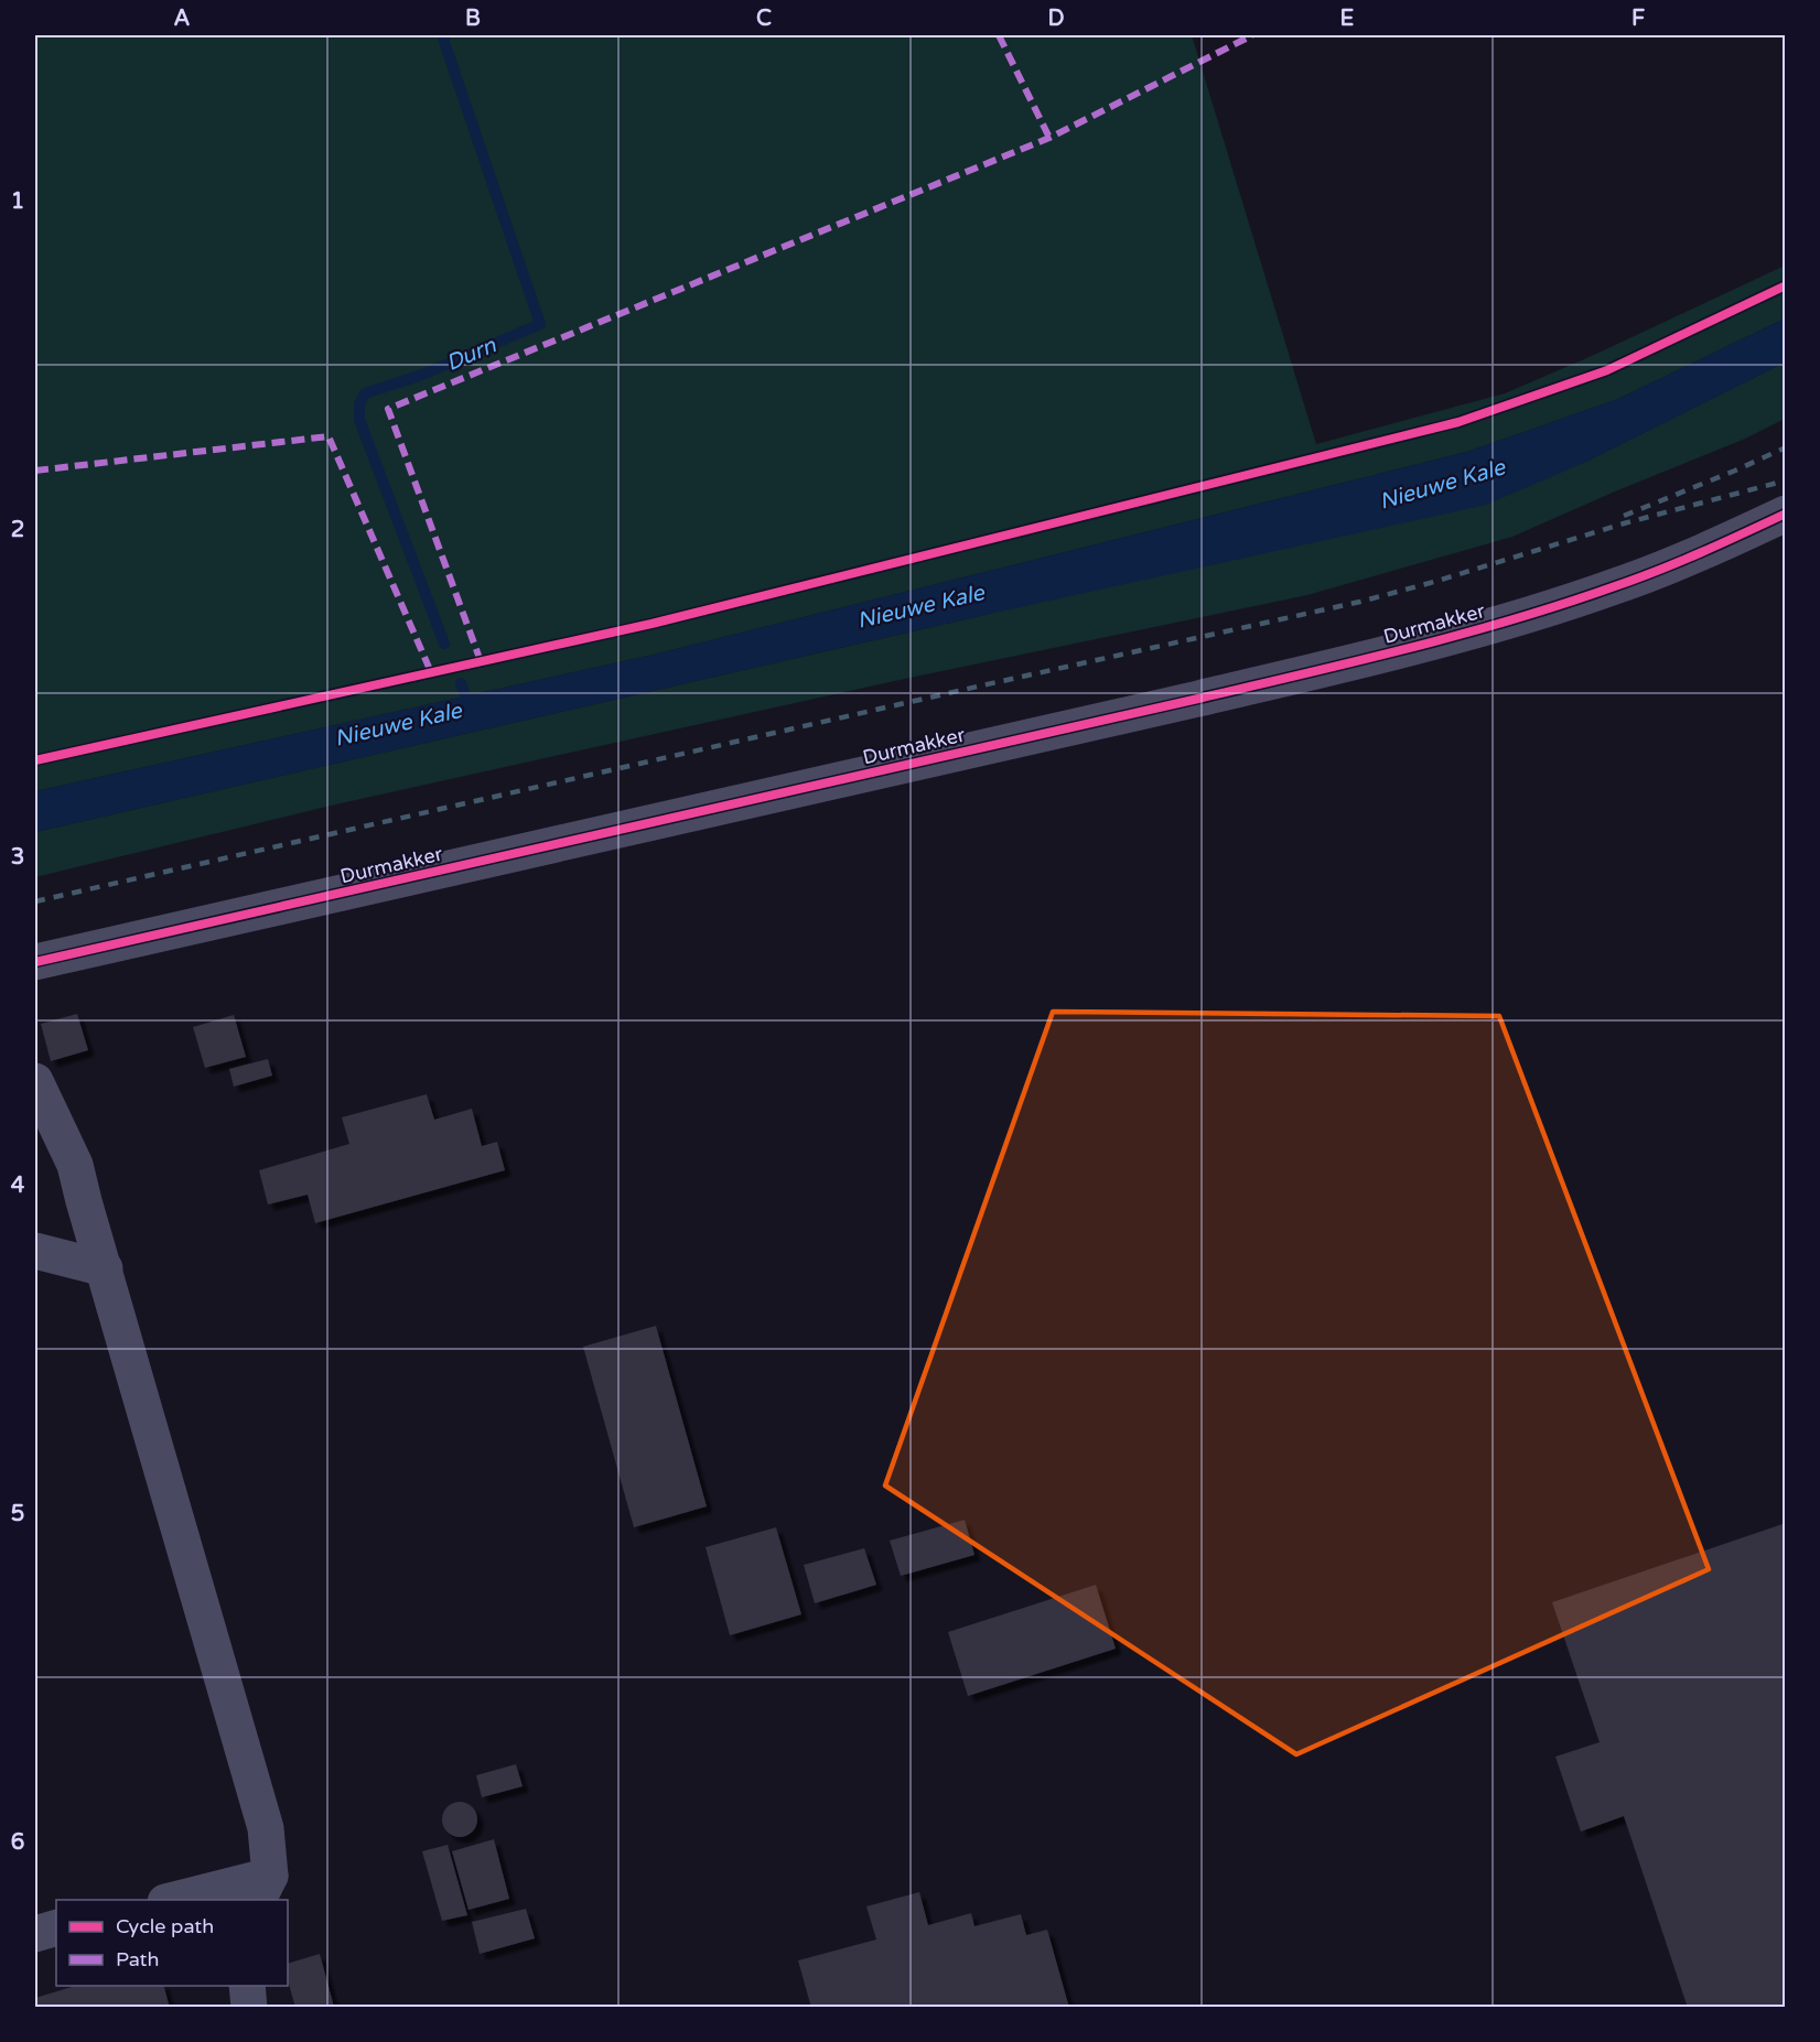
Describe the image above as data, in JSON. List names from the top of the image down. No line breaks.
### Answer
{"streets":{"street":["Durmakker"]},"water":["Durn","Nieuwe Kale"],"legend":["Cycle path","Path"],"grid":{"columns":["A","B","C","D","E","F"],"rows":["1","2","3","4","5","6"]}}
